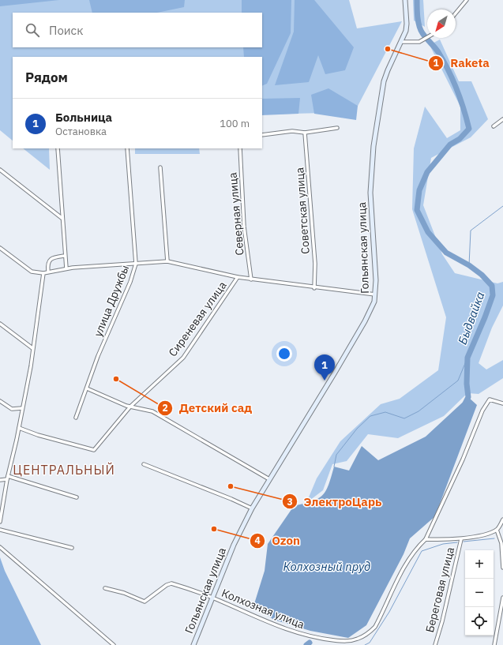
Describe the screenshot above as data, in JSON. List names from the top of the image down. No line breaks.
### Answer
{"streets":{"main road":["Гольянская улица"],"street":["Советская улица","Северная улица","улица Дружбы","Сиреневая улица","Береговая улица","Колхозная улица"]},"crossings":[["Гольянская улица","Колхозная улица"]],"districts":["ЦЕНТРАЛЬНЫЙ"],"water":["Быдвайка","Колхозный пруд"],"places":["Raketa","Детский сад","ЭлектроЦарь","Ozon"],"north":"bottom left","page":{"search":"Поиск","heading":"Рядом","list":[{"mark":"1","name":"Больница","note":"Остановка","value":"100 m"}],"pins":"1","map_buttons":["+","−"]}}
